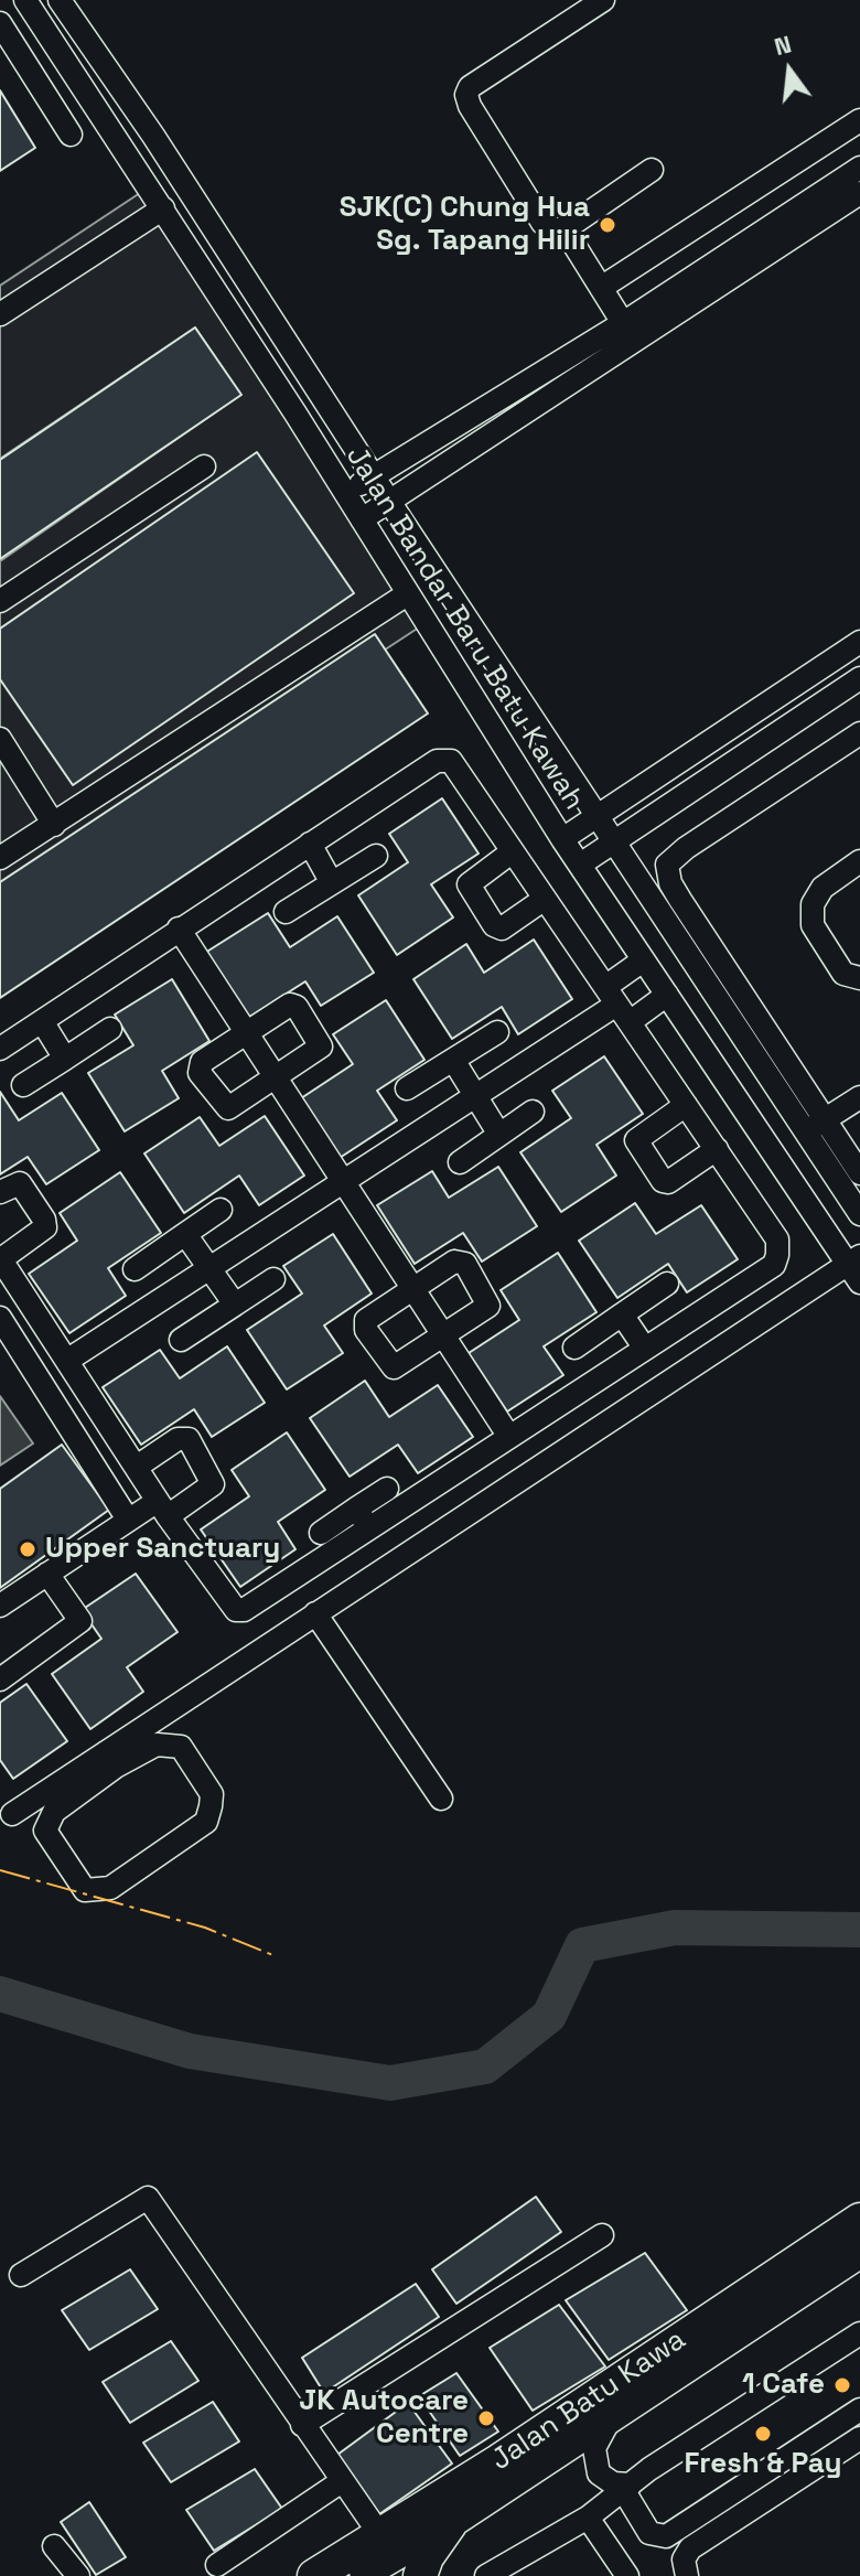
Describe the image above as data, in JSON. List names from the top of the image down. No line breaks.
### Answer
{"streets":{"highway":["Jalan Batu Kawa"],"street":["Jalan Bandar Baru Batu Kawah"]},"places":["SJK(C) Chung Hua Sg. Tapang Hilir","Upper Sanctuary","1 Cafe","JK Autocare Centre","Fresh & Pay"],"north":"top"}
